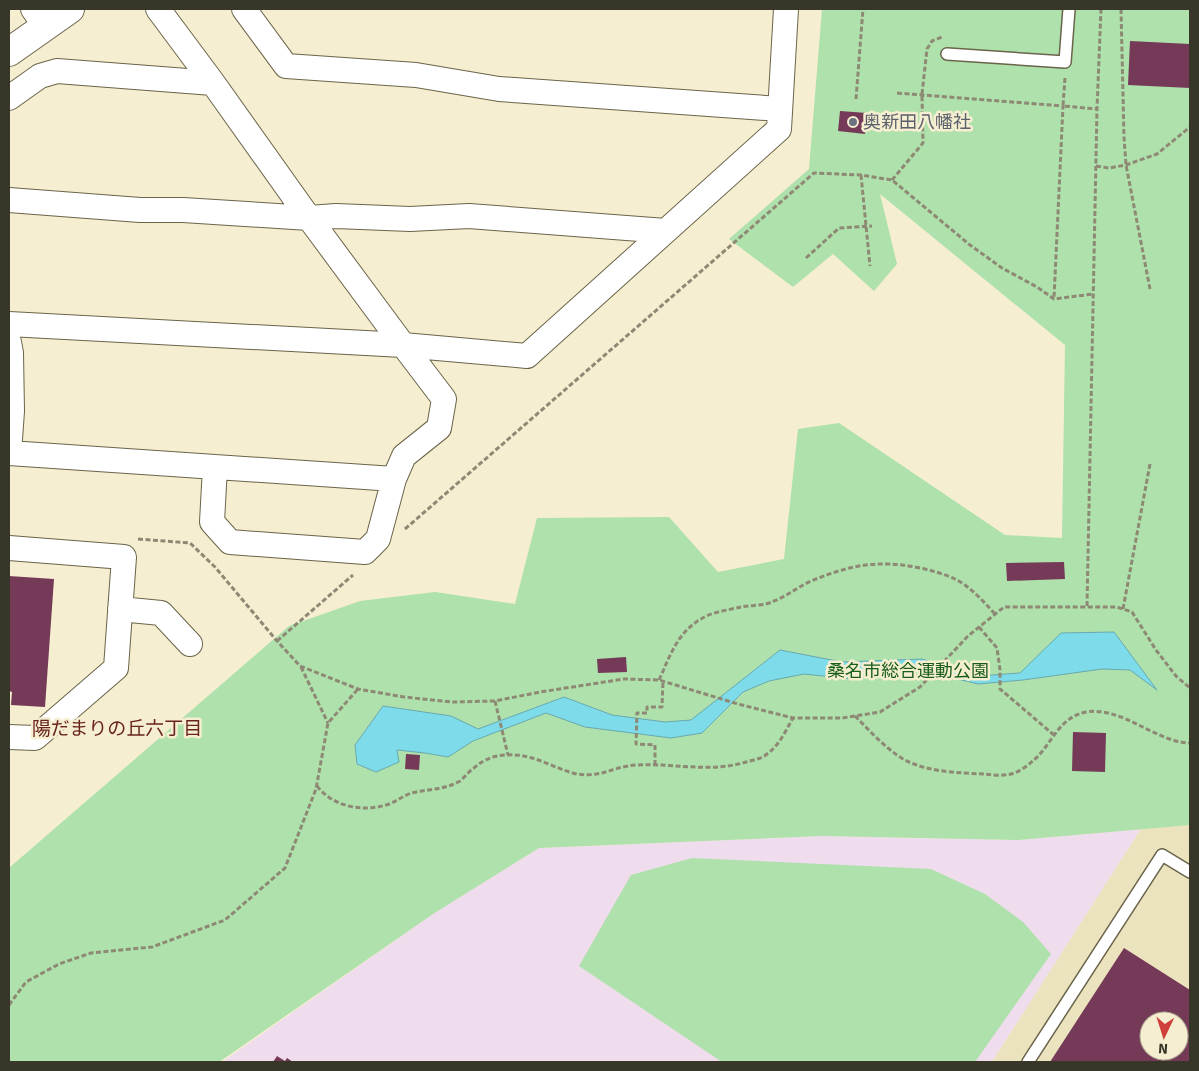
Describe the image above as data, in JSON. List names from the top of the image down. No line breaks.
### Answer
{"districts":["陽だまりの丘六丁目"],"parks":["桑名市総合運動公園"],"places":["奥新田八幡社"],"north":"bottom"}
